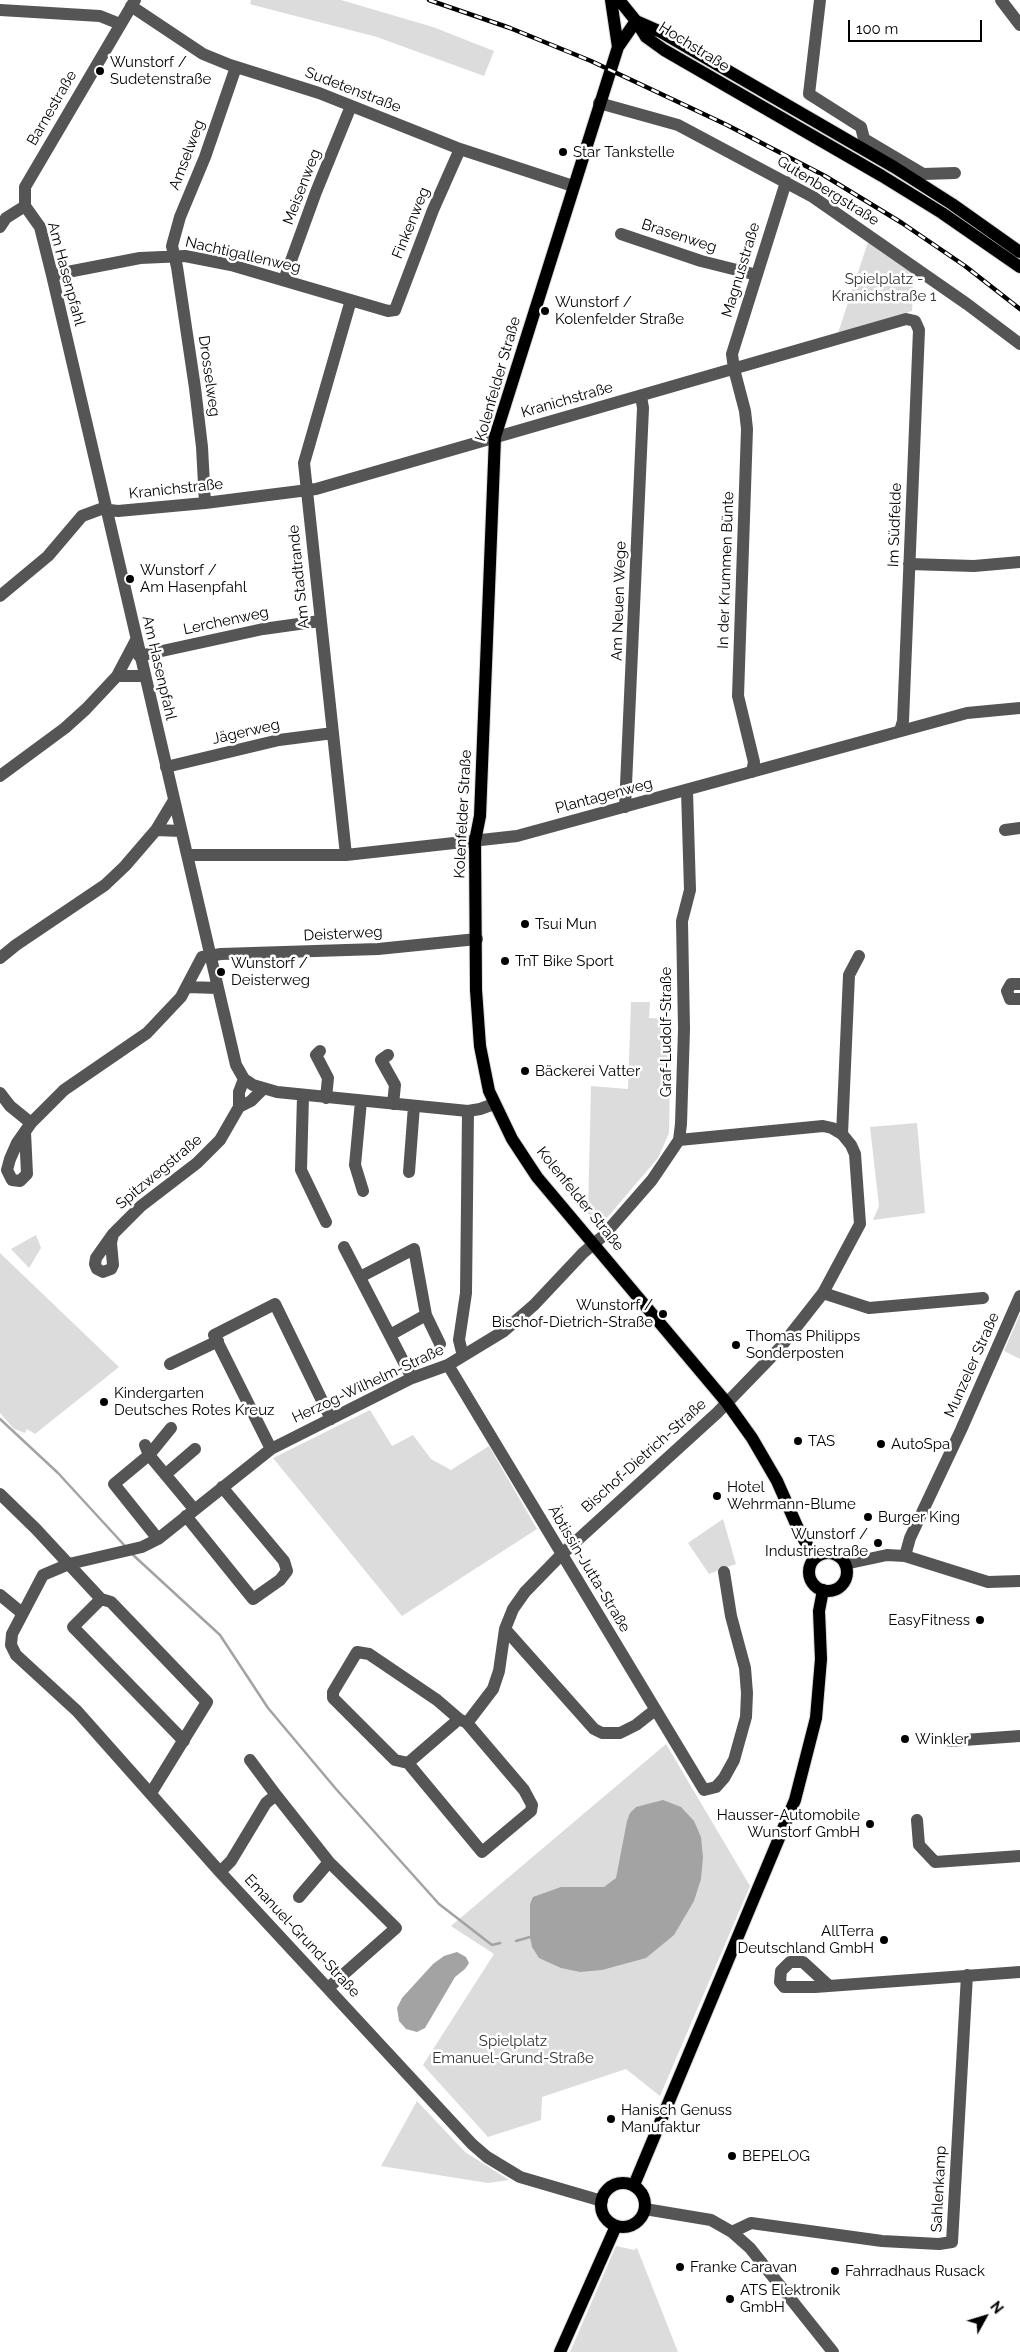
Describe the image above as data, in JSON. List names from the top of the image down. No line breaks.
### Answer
{"streets":{"main road":["Hochstraße","Kolenfelder Straße"],"street":["Sudetenstraße","Barnestraße","Amselweg","Meisenweg","Gutenbergstraße","Finkenweg","Brasenweg","Nachtigallenweg","Magnusstraße","Am Hasenpfahl","Drosselweg","Kranichstraße","Im Südfelde","In der Krummen Bünte","Am Stadtrande","Am Neuen Wege","Lerchenweg","Jägerweg","Plantagenweg","Deisterweg","Graf-Ludolf-Straße","Spitzwegstraße","Munzeler Straße","Herzog-Wilhelm-Straße","Bischof-Dietrich-Straße","Äbtissin-Jutta-Straße","Emanuel-Grund-Straße","Sahlenkamp"]},"crossings":[["Hochstraße","Kolenfelder Straße"],["Sudetenstraße","Barnestraße"],["Sudetenstraße","Amselweg"],["Sudetenstraße","Meisenweg"],["Sudetenstraße","Finkenweg"],["Sudetenstraße","Kolenfelder Straße"],["Barnestraße","Am Hasenpfahl"],["Amselweg","Nachtigallenweg"],["Amselweg","Drosselweg"],["Meisenweg","Nachtigallenweg"],["Gutenbergstraße","Magnusstraße"],["Gutenbergstraße","Kolenfelder Straße"],["Finkenweg","Nachtigallenweg"],["Brasenweg","Magnusstraße"],["Nachtigallenweg","Am Hasenpfahl"],["Nachtigallenweg","Drosselweg"],["Nachtigallenweg","Am Stadtrande"],["Magnusstraße","Kranichstraße"],["Magnusstraße","In der Krummen Bünte"],["Am Hasenpfahl","Kranichstraße"],["Am Hasenpfahl","Lerchenweg"],["Am Hasenpfahl","Jägerweg"],["Am Hasenpfahl","Plantagenweg"],["Am Hasenpfahl","Deisterweg"],["Am Hasenpfahl","Spitzwegstraße"],["Drosselweg","Kranichstraße"],["Kolenfelder Straße","Kranichstraße"],["Kolenfelder Straße","Plantagenweg"],["Kolenfelder Straße","Deisterweg"],["Kolenfelder Straße","Herzog-Wilhelm-Straße"],["Kolenfelder Straße","Bischof-Dietrich-Straße"],["Kranichstraße","Im Südfelde"],["Kranichstraße","In der Krummen Bünte"],["Kranichstraße","Am Stadtrande"],["Kranichstraße","Am Neuen Wege"],["Im Südfelde","Plantagenweg"],["In der Krummen Bünte","Plantagenweg"],["Am Stadtrande","Lerchenweg"],["Am Stadtrande","Jägerweg"],["Am Stadtrande","Plantagenweg"],["Am Neuen Wege","Plantagenweg"],["Plantagenweg","Graf-Ludolf-Straße"],["Herzog-Wilhelm-Straße","Äbtissin-Jutta-Straße"],["Herzog-Wilhelm-Straße","Emanuel-Grund-Straße"],["Bischof-Dietrich-Straße","Äbtissin-Jutta-Straße"]],"parks":["Spielplatz - Kranichstraße 1","Spielplatz Emanuel-Grund-Straße"],"places":["Wunstorf / Sudetenstraße","Star Tankstelle","Wunstorf / Kolenfelder Straße","Wunstorf / Am Hasenpfahl","Tsui Mun","TnT Bike Sport","Wunstorf / Deisterweg","Bäckerei Vatter","Wunstorf / Bischof-Dietrich-Straße","Thomas Philipps Sonderposten","Kindergarten Deutsches Rotes Kreuz","TAS","AutoSpa","Hotel Wehrmann-Blume","Burger King","Wunstorf / Industriestraße","EasyFitness","Winkler","Hausser-Automobile Wunstorf GmbH","AllTerra Deutschland GmbH","Hanisch Genuss Manufaktur","BEPELOG","Franke Caravan","Fahrradhaus Rusack","ATS Elektronik GmbH"],"scale_bar":"100 m","north":"top right"}
